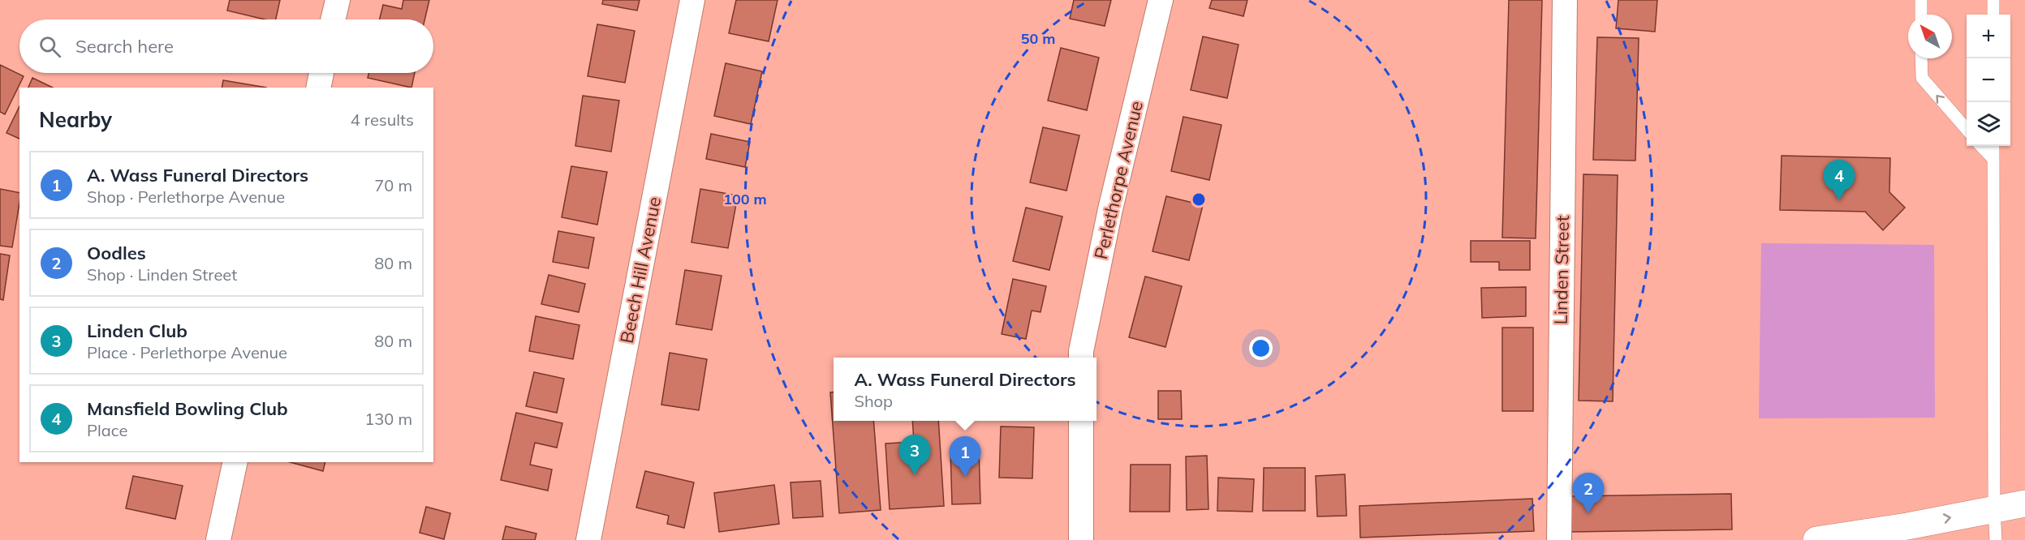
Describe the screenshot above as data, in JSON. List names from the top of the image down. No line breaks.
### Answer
{"streets":{"street":["Perlethorpe Avenue","Beech Hill Avenue","Linden Street"]},"north":"top left","page":{"map_buttons":["+","−"],"search":"Search here","heading":["Nearby","4 results"],"list":[{"mark":"1","name":"A. Wass Funeral Directors","note":"Shop · Perlethorpe Avenue","value":"70 m"},{"mark":"2","name":"Oodles","note":"Shop · Linden Street","value":"80 m"},{"mark":"3","name":"Linden Club","note":"Place · Perlethorpe Avenue","value":"80 m"},{"mark":"4","name":"Mansfield Bowling Club","note":"Place","value":"130 m"}],"pins":["4","3","1","2"],"popup":["A. Wass Funeral Directors","Shop"]},"rings":["50 m","100 m"]}
